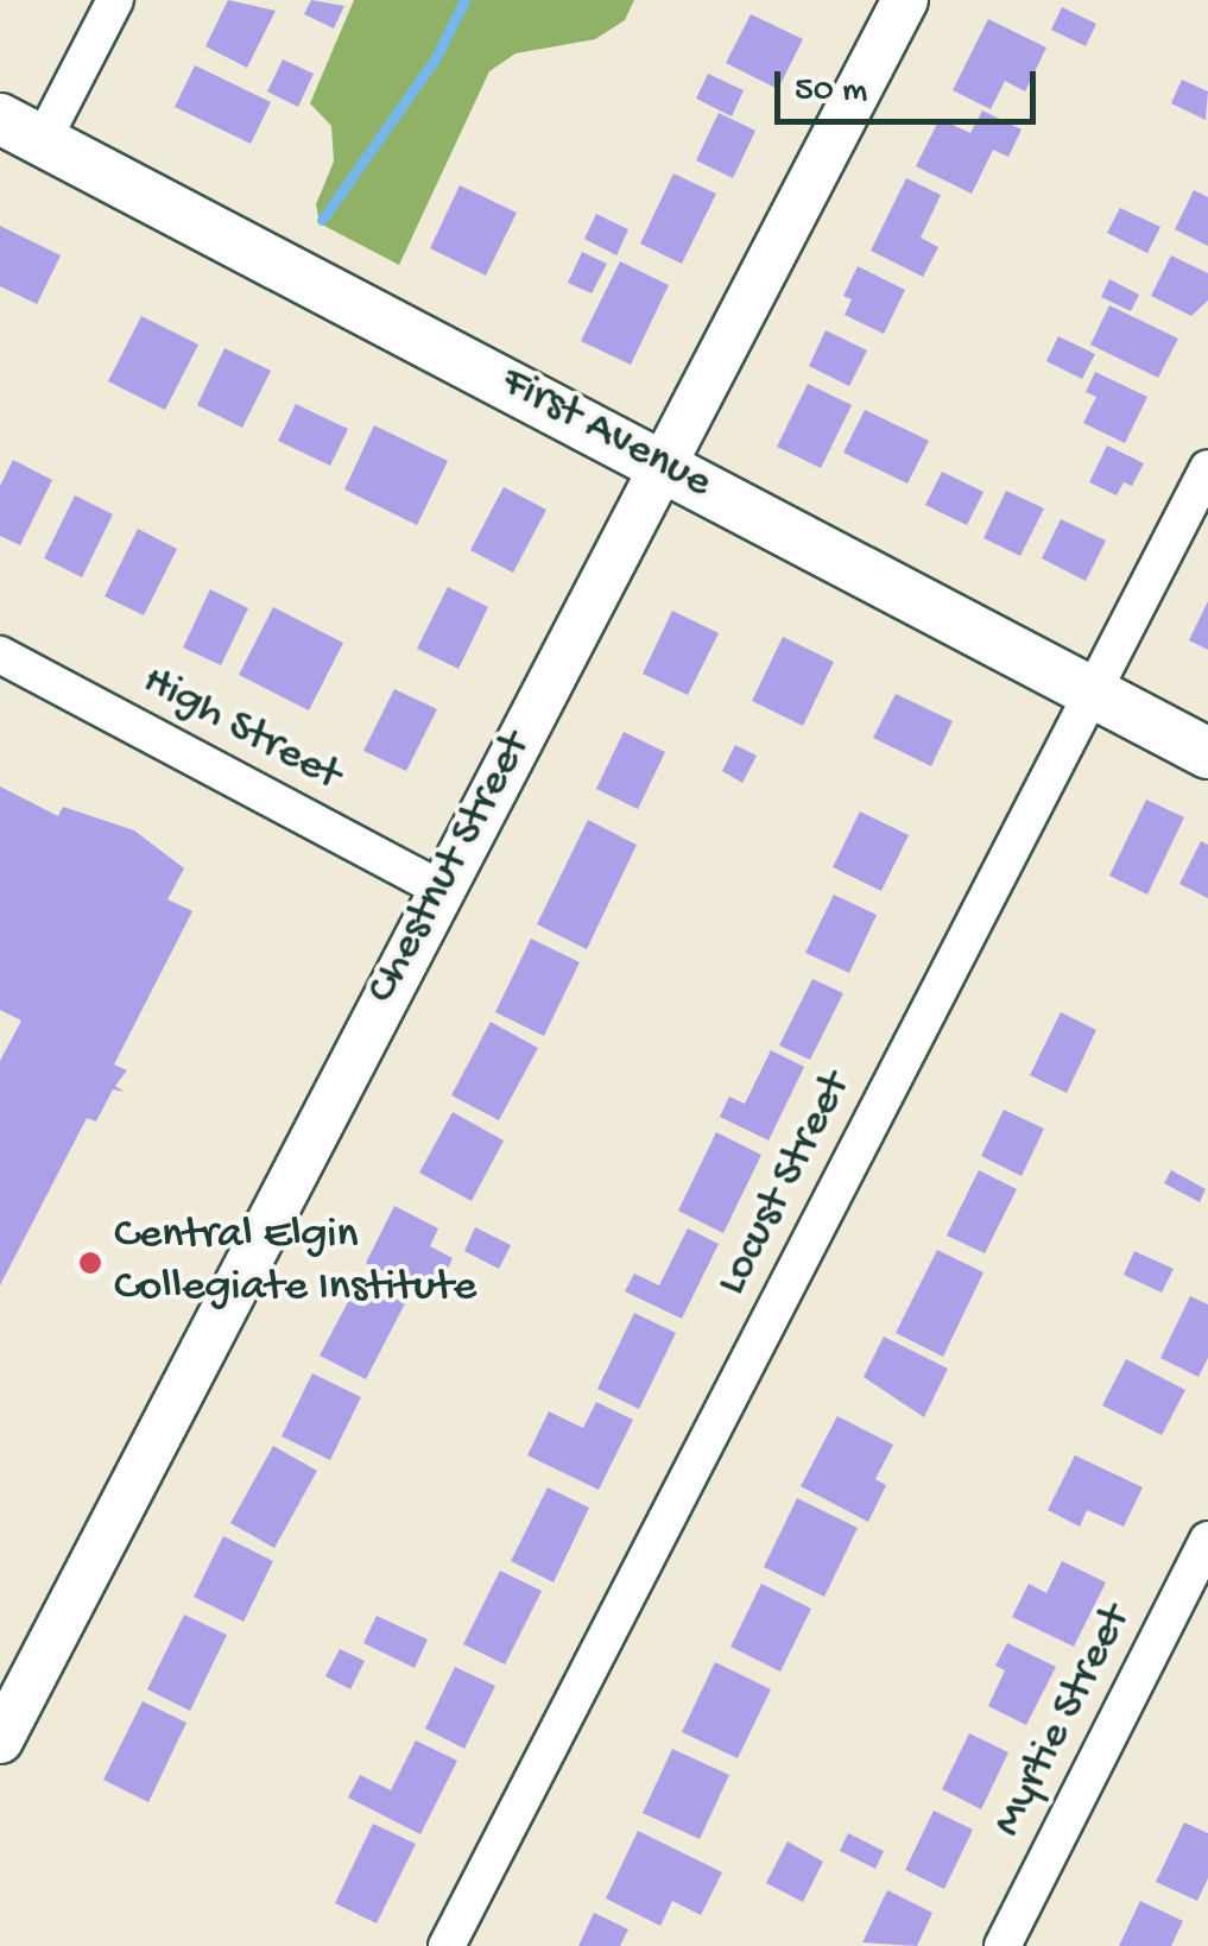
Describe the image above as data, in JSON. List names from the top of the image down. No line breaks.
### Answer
{"streets":{"main road":["First Avenue"],"street":["High Street","Chestnut Street","Locust Street","Myrtie Street"]},"crossings":[["First Avenue","Chestnut Street"],["First Avenue","Locust Street"],["High Street","Chestnut Street"]],"places":["Central Elgin Collegiate Institute"],"scale_bar":"50 m"}
